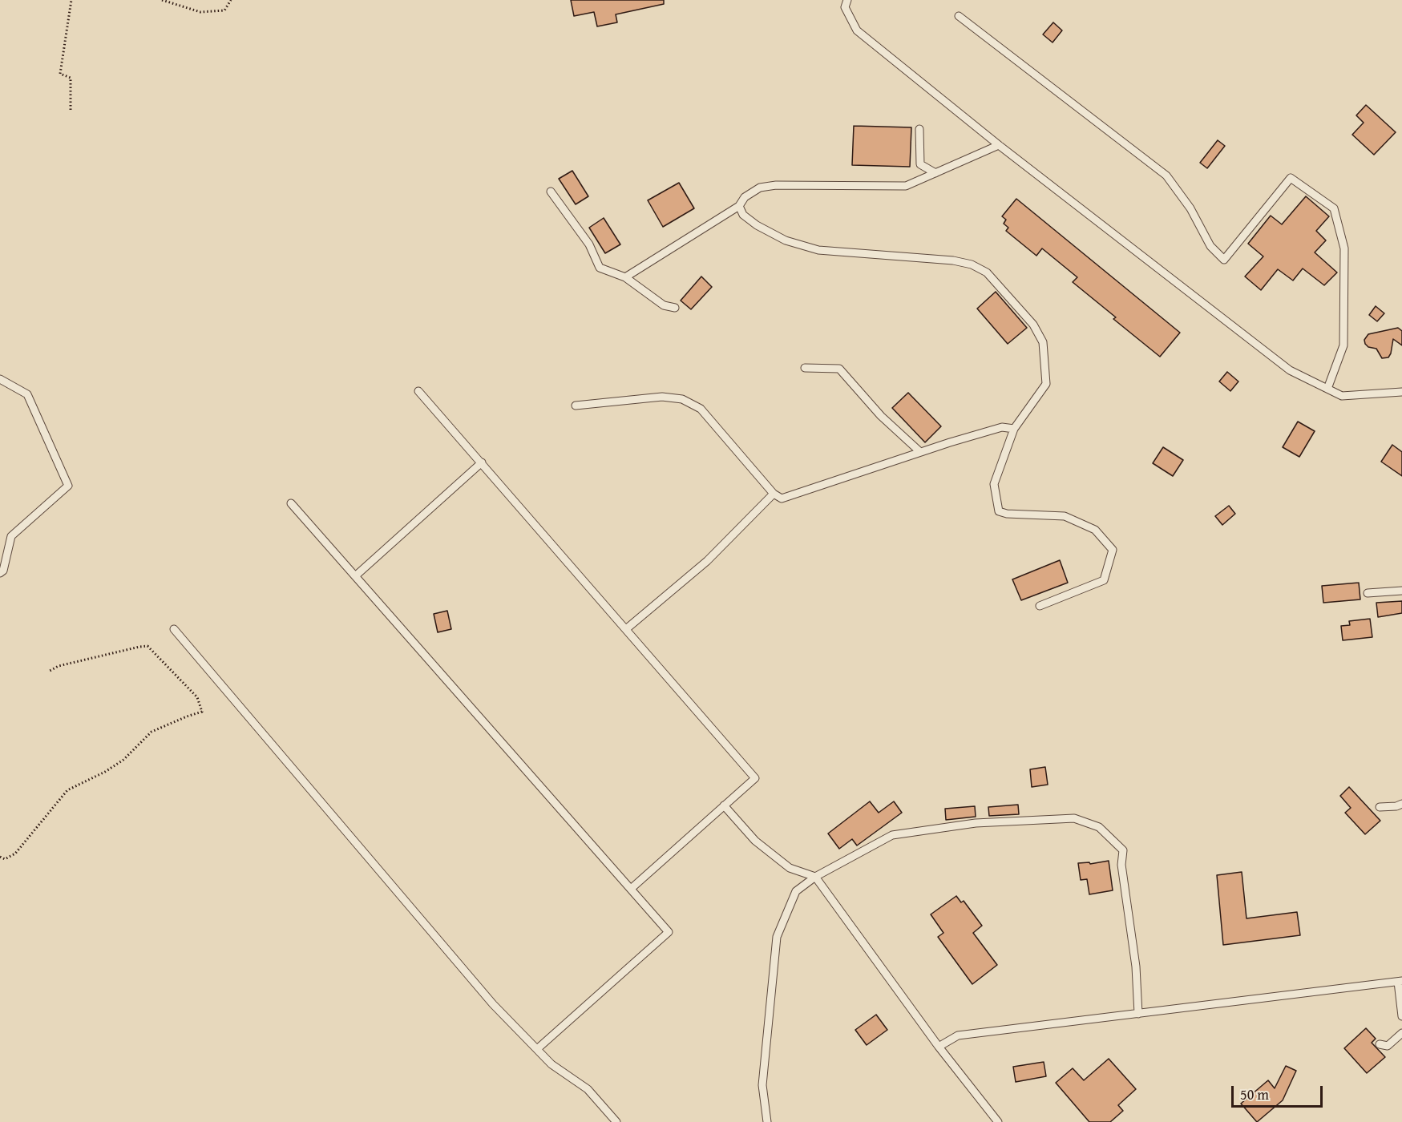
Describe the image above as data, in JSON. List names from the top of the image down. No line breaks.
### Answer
{"scale_bar":"50 m"}
